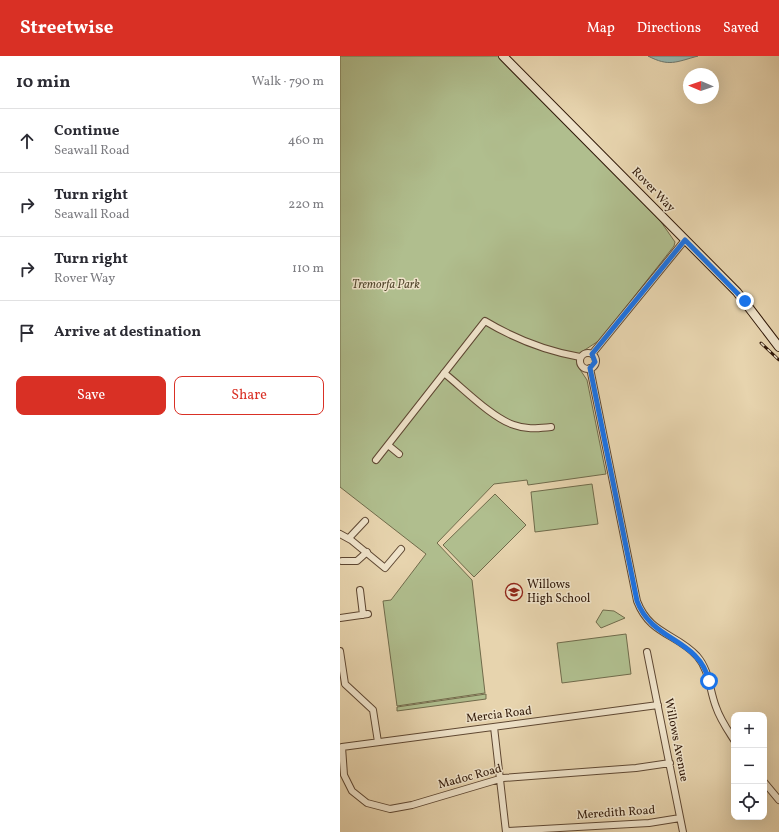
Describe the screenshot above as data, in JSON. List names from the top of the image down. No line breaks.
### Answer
{"streets":{"street":["Rover Way","Mercia Road","Willows Avenue","Madoc Road","Meredith Road"]},"crossings":[["Mercia Road","Willows Avenue"],["Mercia Road","Madoc Road"],["Willows Avenue","Madoc Road"],["Willows Avenue","Meredith Road"]],"parks":["Tremorfa Park"],"places":{"school or university":["Willows High School"]},"north":"left","page":{"header":"Streetwise","nav":["Map","Directions","Saved"],"heading":["10 min","Walk · 790 m"],"list":[["Continue","Seawall Road","460 m"],["Turn right","Seawall Road","220 m"],["Turn right","Rover Way","110 m"],"Arrive at destination"],"buttons":["Save","Share"],"map_buttons":["+","−"]}}
